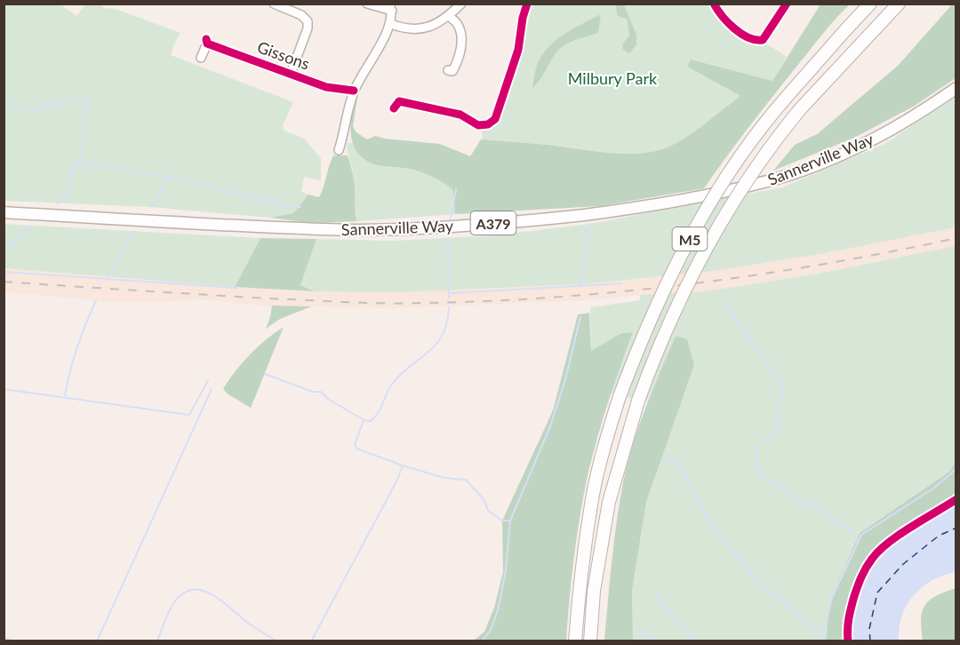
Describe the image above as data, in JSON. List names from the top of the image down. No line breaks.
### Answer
{"streets":{"highway":["M5"],"main road":["Sannerville Way","A379"],"street":["Gissons"]},"parks":["Milbury Park"]}
